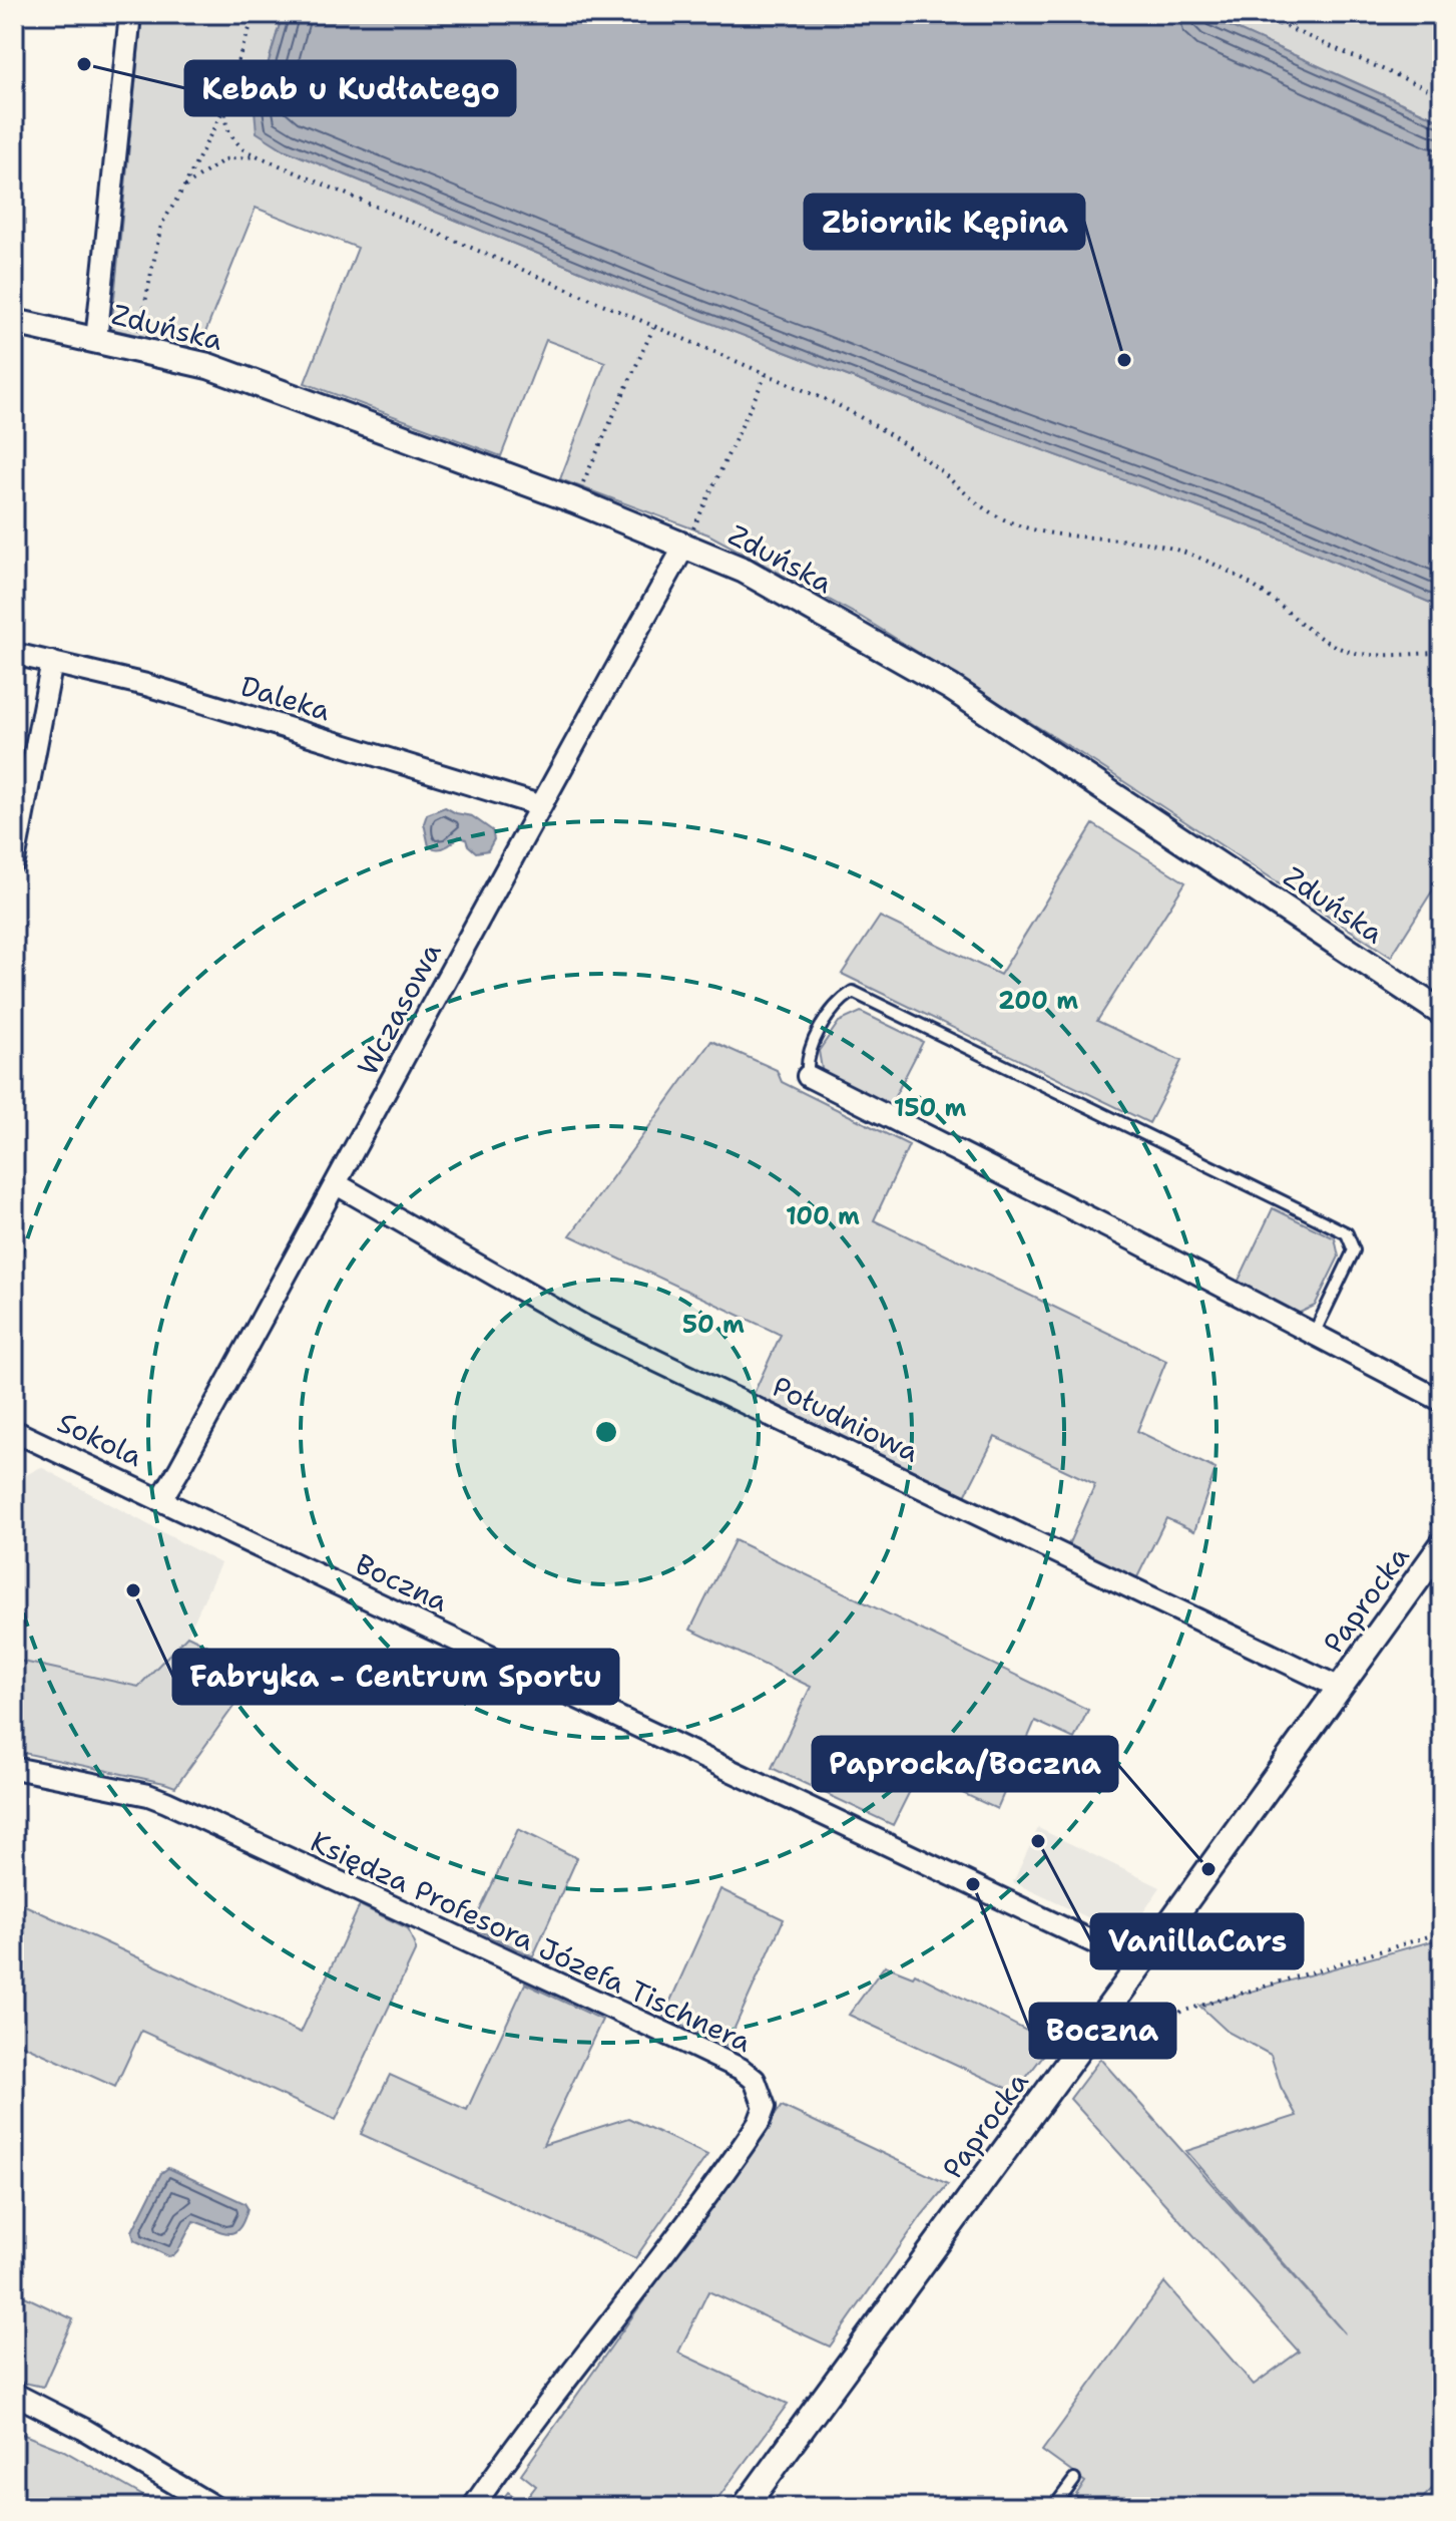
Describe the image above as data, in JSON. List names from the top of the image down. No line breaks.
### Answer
{"streets":{"street":["Zduńska","Daleka","Wczasowa","Południowa","Sokola","Boczna","Paprocka","Księdza Profesora Józefa Tischnera"]},"crossings":[["Zduńska","Wczasowa"],["Daleka","Wczasowa"],["Wczasowa","Południowa"],["Wczasowa","Sokola"],["Wczasowa","Boczna"],["Południowa","Paprocka"],["Sokola","Boczna"],["Boczna","Paprocka"]],"places":["Kebab u Kudłatego","Zbiornik Kępina","Fabryka - Centrum Sportu","VanillaCars","Paprocka/Boczna","Boczna"],"rings":["200 m","150 m","100 m","50 m"]}
